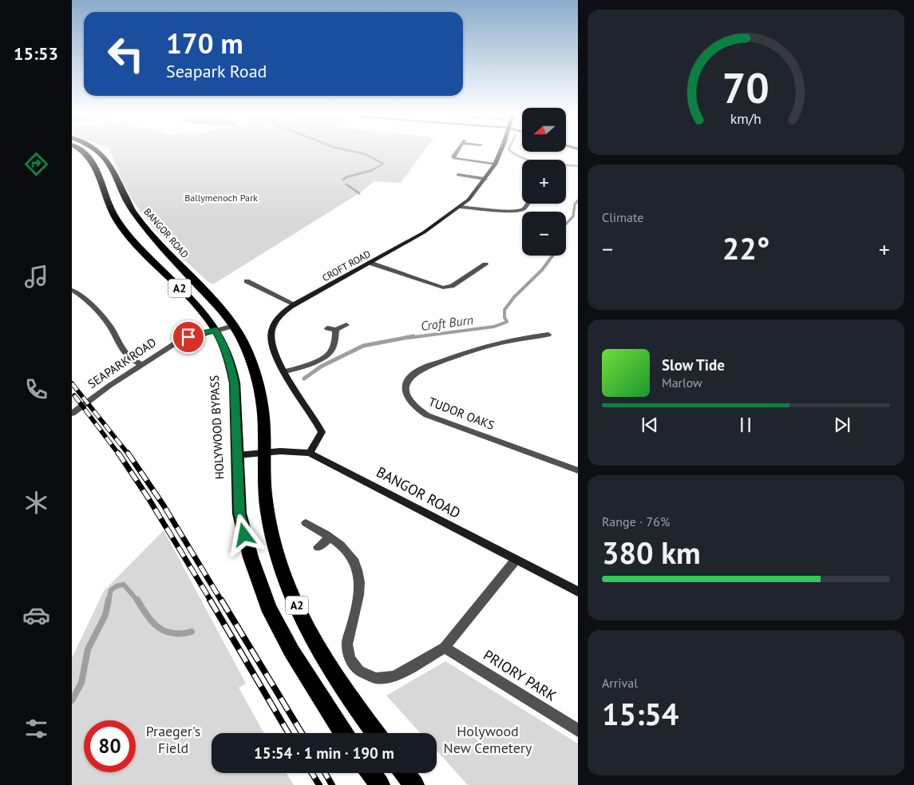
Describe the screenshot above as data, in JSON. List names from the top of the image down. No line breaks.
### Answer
{"streets":{"highway":["BANGOR ROAD","A2","HOLYWOOD BYPASS"],"street":["CROFT ROAD","SEAPARK ROAD","TUDOR OAKS","PRIORY PARK"]},"crossings":[["BANGOR ROAD","CROFT ROAD"],["BANGOR ROAD","A2"],["BANGOR ROAD","SEAPARK ROAD"],["BANGOR ROAD","HOLYWOOD BYPASS"],["A2","SEAPARK ROAD"],["SEAPARK ROAD","HOLYWOOD BYPASS"]],"water":["Croft Burn"],"parks":["Ballymenoch Park","Praeger's Field","Holywood New Cemetery"],"north":"left","page":{"tabs":"15:53","turn":["170 m","Seapark Road"],"map_buttons":["+","−"],"tile":["Climate",["Range · 76%","380 km"],["Arrival","15:54"]],"heat":["−","22°","+"],"song":["Slow Tide","Marlow"],"limit":"80","trip":"15:54 · 1 min · 190 m","gauge":["70","km/h"]}}
